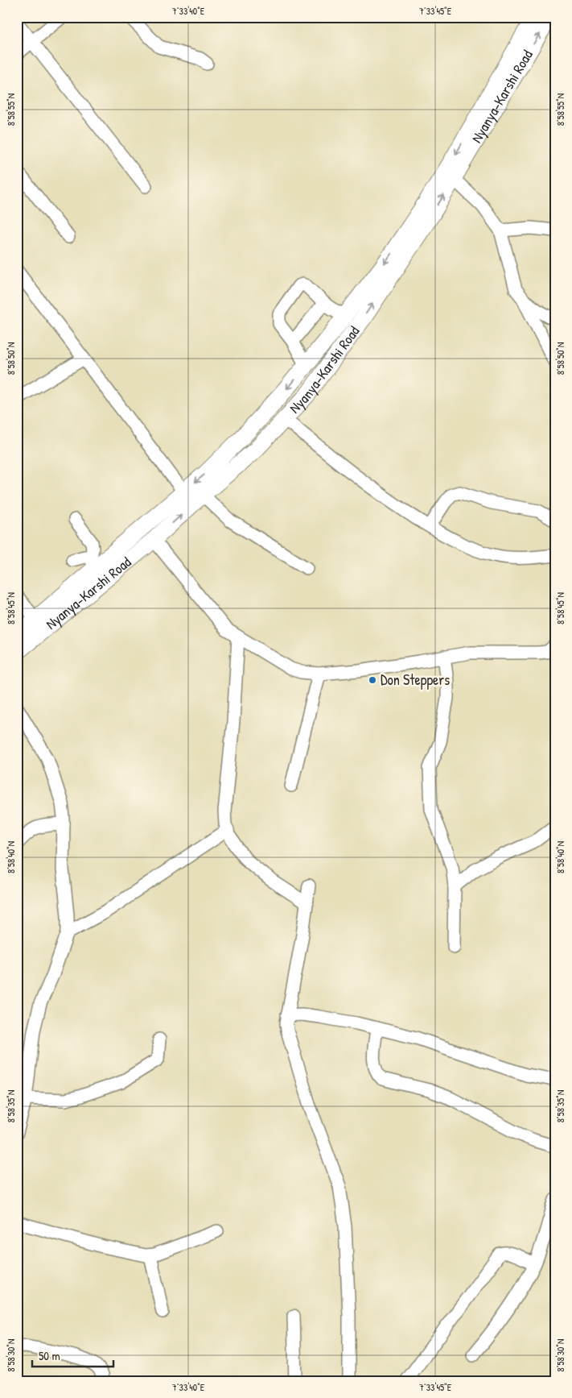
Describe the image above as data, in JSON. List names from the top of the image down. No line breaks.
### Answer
{"streets":{"main road":["Nyanya-Karshi Road"]},"places":["Don Steppers"],"scale_bar":"50 m","coordinates":["7°33'40\"E","7°33'45\"E","8°58'55\"N","8°58'50\"N","8°58'45\"N","8°58'40\"N","8°58'35\"N","8°58'30\"N"]}
